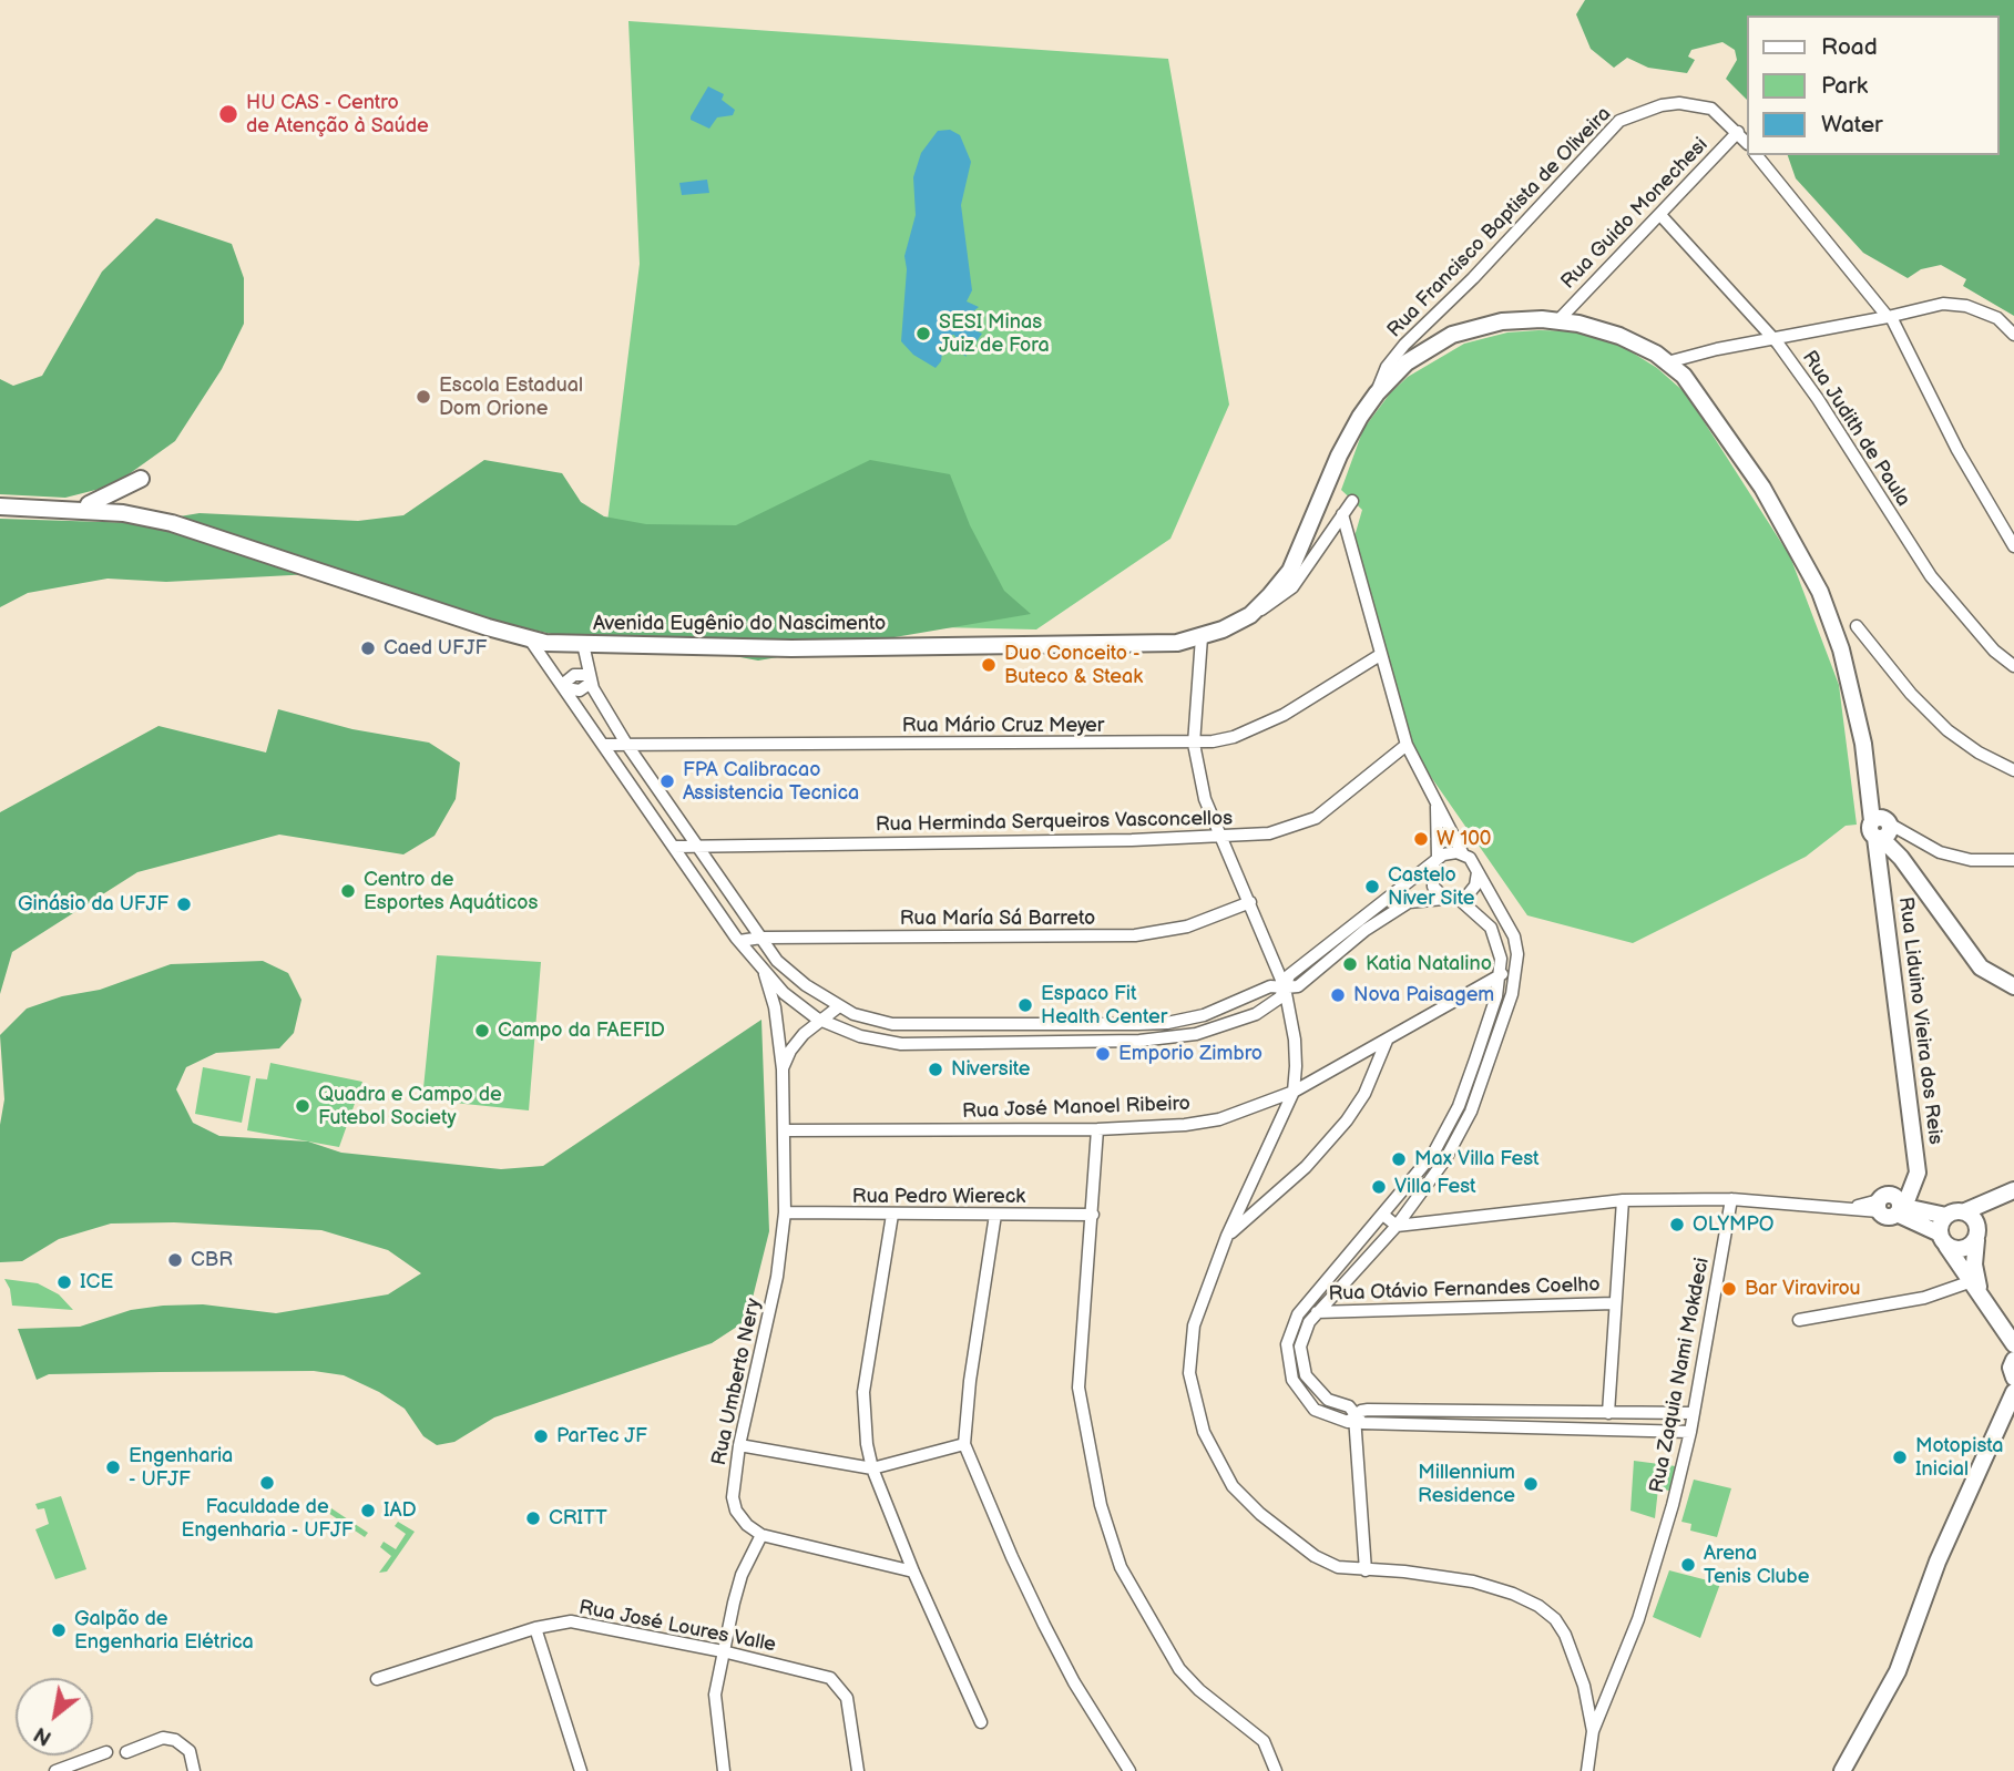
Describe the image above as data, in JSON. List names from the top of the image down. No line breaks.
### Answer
{"streets":{"street":["Rua Guido Monechesi","Rua Francisco Baptista de Oliveira","Rua Judith de Paula","Avenida Eugênio do Nascimento","Rua Mário Cruz Meyer","Rua Herminda Serqueiros Vasconcellos","Rua María Sá Barreto","Rua Liduino Vieira dos Reis","Rua José Manoel Ribeiro","Rua Pedro Wiereck","Rua Otávio Fernandes Coelho","Rua Zaquia Nami Mokdeci","Rua Umberto Nery","Rua José Loures Valle"]},"crossings":[["Rua Guido Monechesi","Rua Francisco Baptista de Oliveira"],["Rua Guido Monechesi","Rua Judith de Paula"],["Rua Guido Monechesi","Avenida Eugênio do Nascimento"],["Rua Francisco Baptista de Oliveira","Avenida Eugênio do Nascimento"],["Avenida Eugênio do Nascimento","Rua Liduino Vieira dos Reis"],["Rua José Manoel Ribeiro","Rua Umberto Nery"],["Rua Pedro Wiereck","Rua Umberto Nery"]],"places":["HU CAS - Centro de Atenção à Saúde","SESI Minas Juiz de Fora","Escola Estadual Dom Orione","Caed UFJF","Duo Conceito - Buteco & Steak","FPA Calibracao Assistencia Tecnica","W 100","Castelo Niver Site","Centro de Esportes Aquáticos","Ginásio da UFJF","Katia Natalino","Nova Paisagem","Espaco Fit Health Center","Campo da FAEFID","Emporio Zimbro","Niversite","Quadra e Campo de Futebol Society","Max Villa Fest","Villa Fest","OLYMPO","CBR","ICE","Bar Viravirou","ParTec JF","Motopista Inicial","Engenharia - UFJF","Faculdade de Engenharia - UFJF","Millennium Residence","IAD","CRITT","Arena Tenis Clube","Galpão de Engenharia Elétrica"],"legend":["Road","Park","Water"],"north":"bottom left"}
